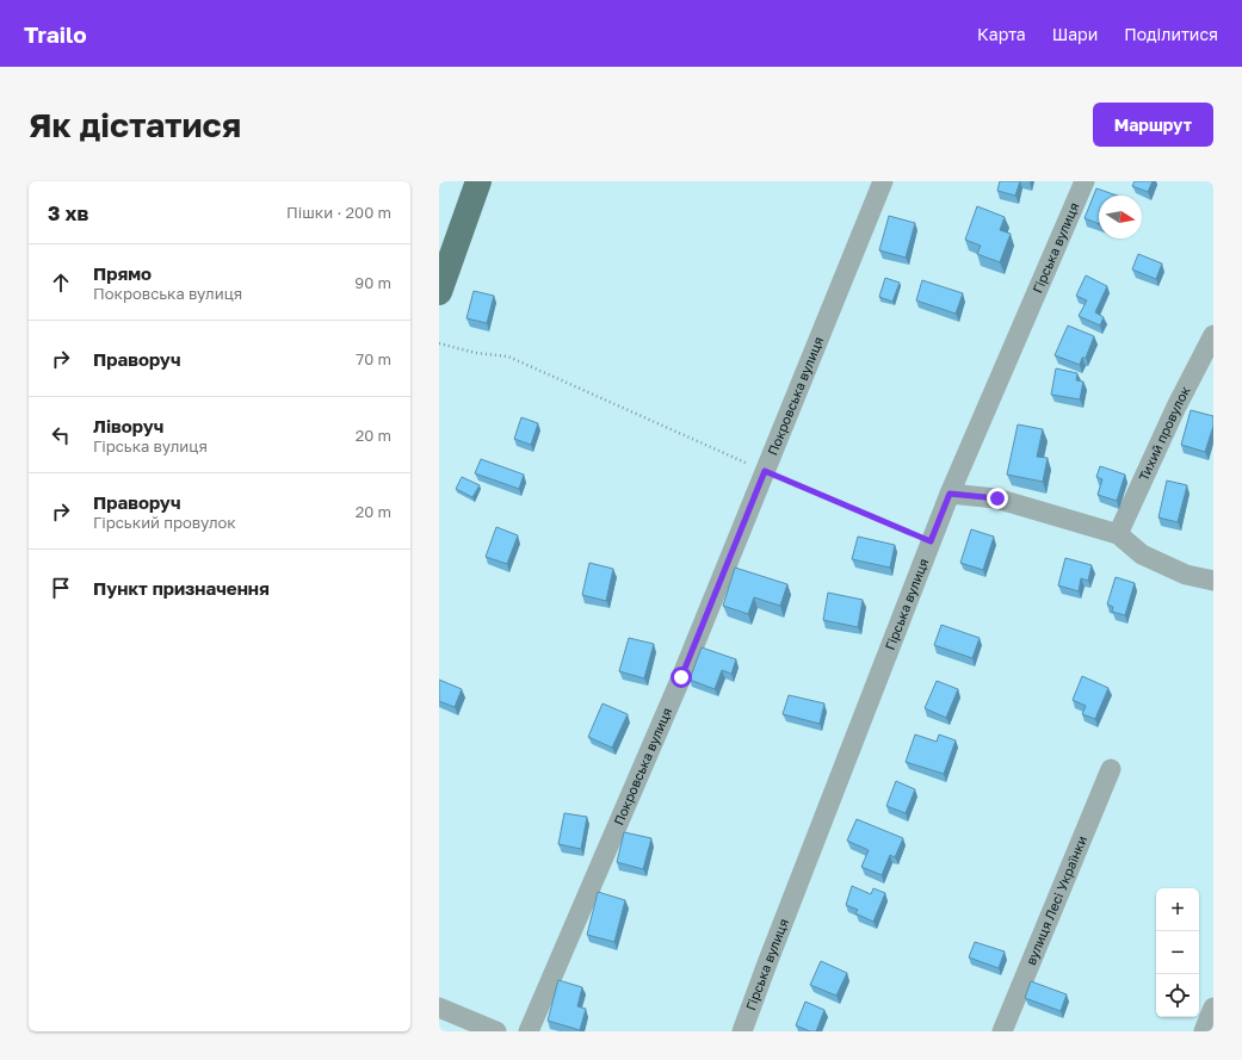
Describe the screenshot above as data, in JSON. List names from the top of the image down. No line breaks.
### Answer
{"streets":{"street":["Гірська вулиця","Покровська вулиця","Тихий провулок","вулиця Лесі Українки"]},"north":"right","page":{"header":"Trailo","nav":["Карта","Шари","Поділитися"],"buttons":"Маршрут","title":"Як дістатися","heading":["3 хв","Пішки · 200 m"],"list":[["Прямо","Покровська вулиця","90 m"],["Праворуч","70 m"],["Ліворуч","Гірська вулиця","20 m"],["Праворуч","Гірський провулок","20 m"],"Пункт призначення"],"map_buttons":["+","−"]}}
